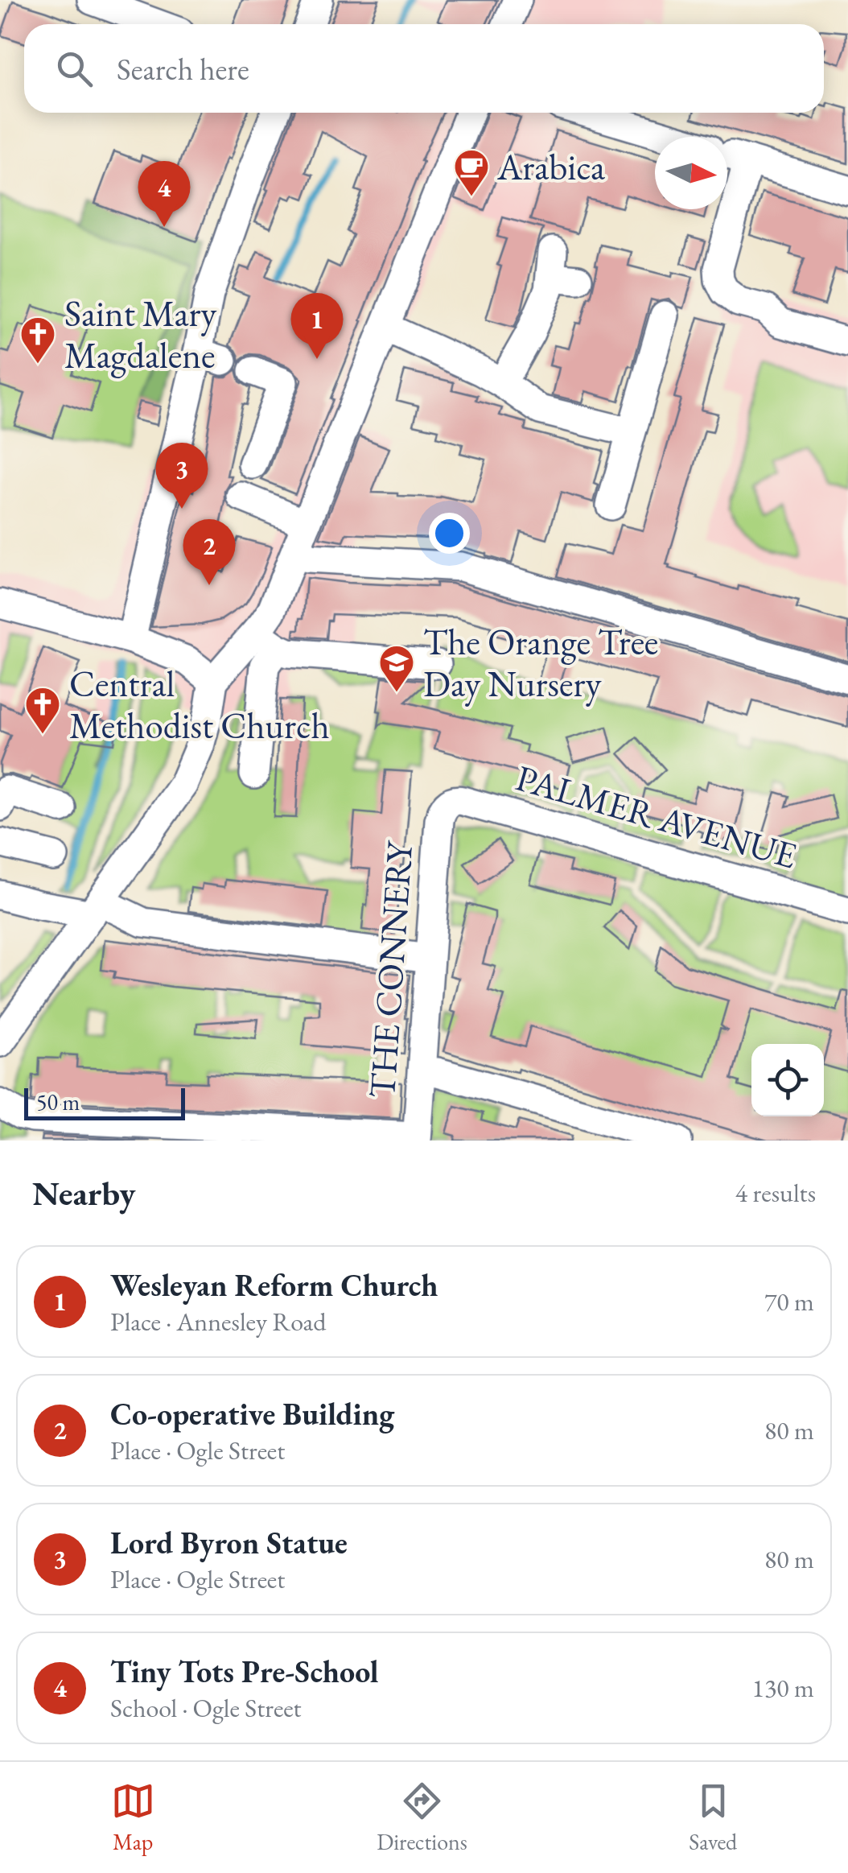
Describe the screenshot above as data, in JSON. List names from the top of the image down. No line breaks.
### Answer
{"streets":{"street":["PALMER AVENUE","THE CONNERY"]},"crossings":[["PALMER AVENUE","THE CONNERY"]],"places":{"cafe":["Arabica"],"church":["Saint Mary Magdalene","Central Methodist Church"],"school or university":["The Orange Tree Day Nursery"]},"scale_bar":"50 m","north":"right","page":{"search":"Search here","pins":["4","1","3","2"],"scale":"50 m","heading":["Nearby","4 results"],"list":[{"mark":"1","name":"Wesleyan Reform Church","note":"Place · Annesley Road","value":"70 m"},{"mark":"2","name":"Co-operative Building","note":"Place · Ogle Street","value":"80 m"},{"mark":"3","name":"Lord Byron Statue","note":"Place · Ogle Street","value":"80 m"},{"mark":"4","name":"Tiny Tots Pre-School","note":"School · Ogle Street","value":"130 m"}],"nav":["Map","Directions","Saved"]}}
